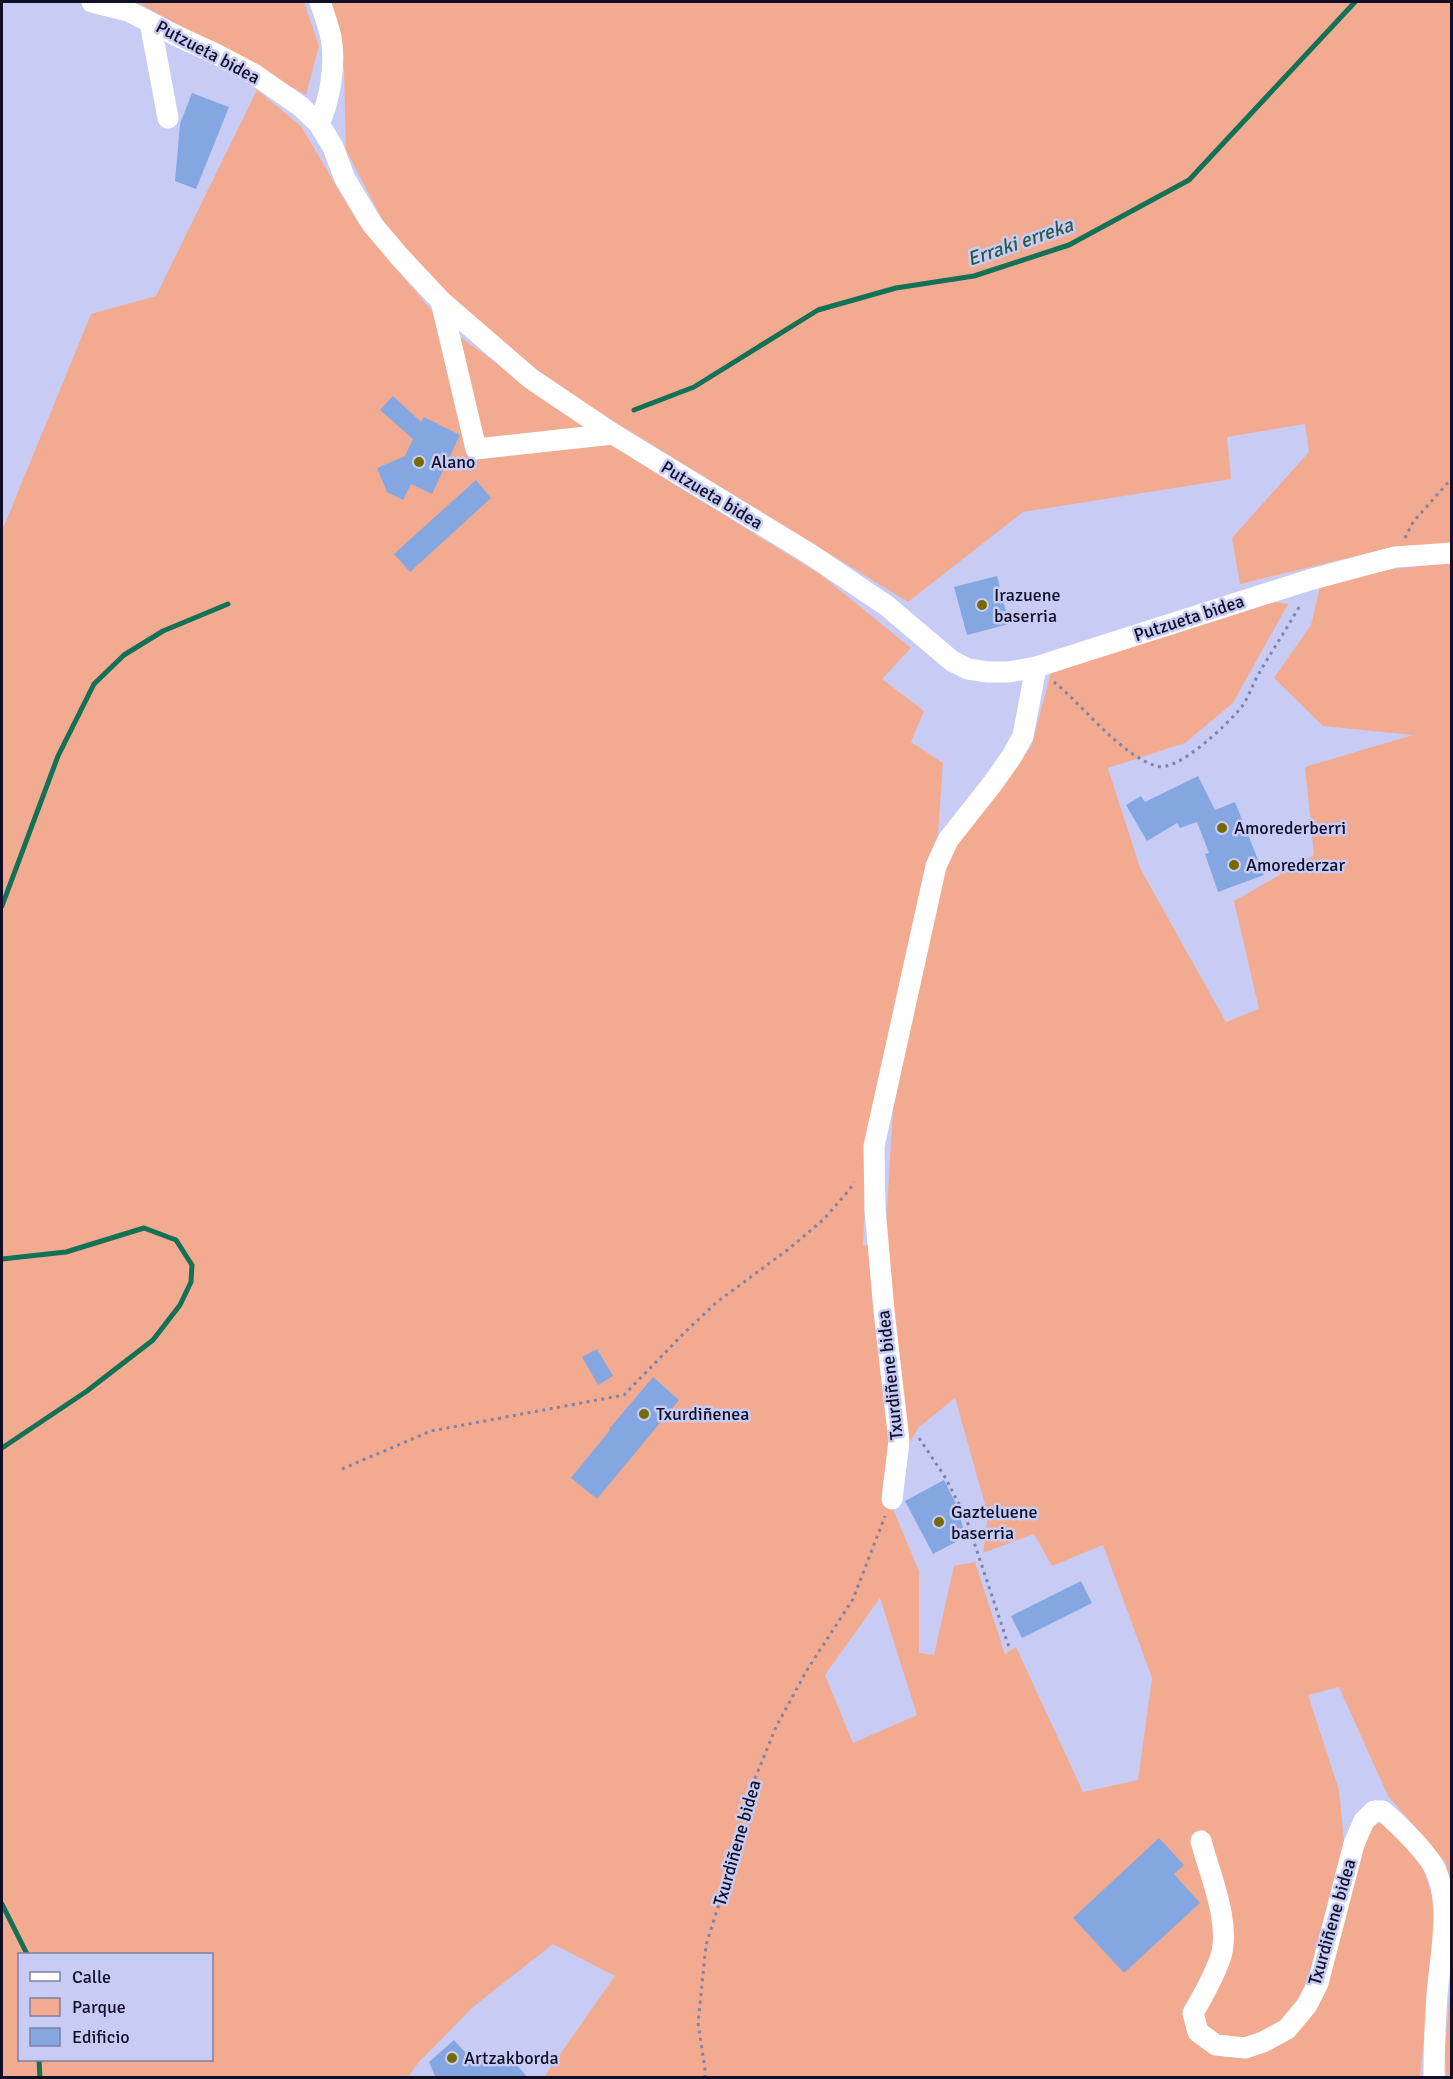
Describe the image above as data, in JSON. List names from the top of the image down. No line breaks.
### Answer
{"streets":{"street":["Putzueta bidea","Txurdiñene bidea"]},"crossings":[["Putzueta bidea","Txurdiñene bidea"]],"water":["Erraki erreka"],"places":["Alano","Irazuene baserria","Amorederberri","Amorederzar","Txurdiñenea","Gazteluene baserria","Artzakborda"],"legend":["Calle","Parque","Edificio"]}
